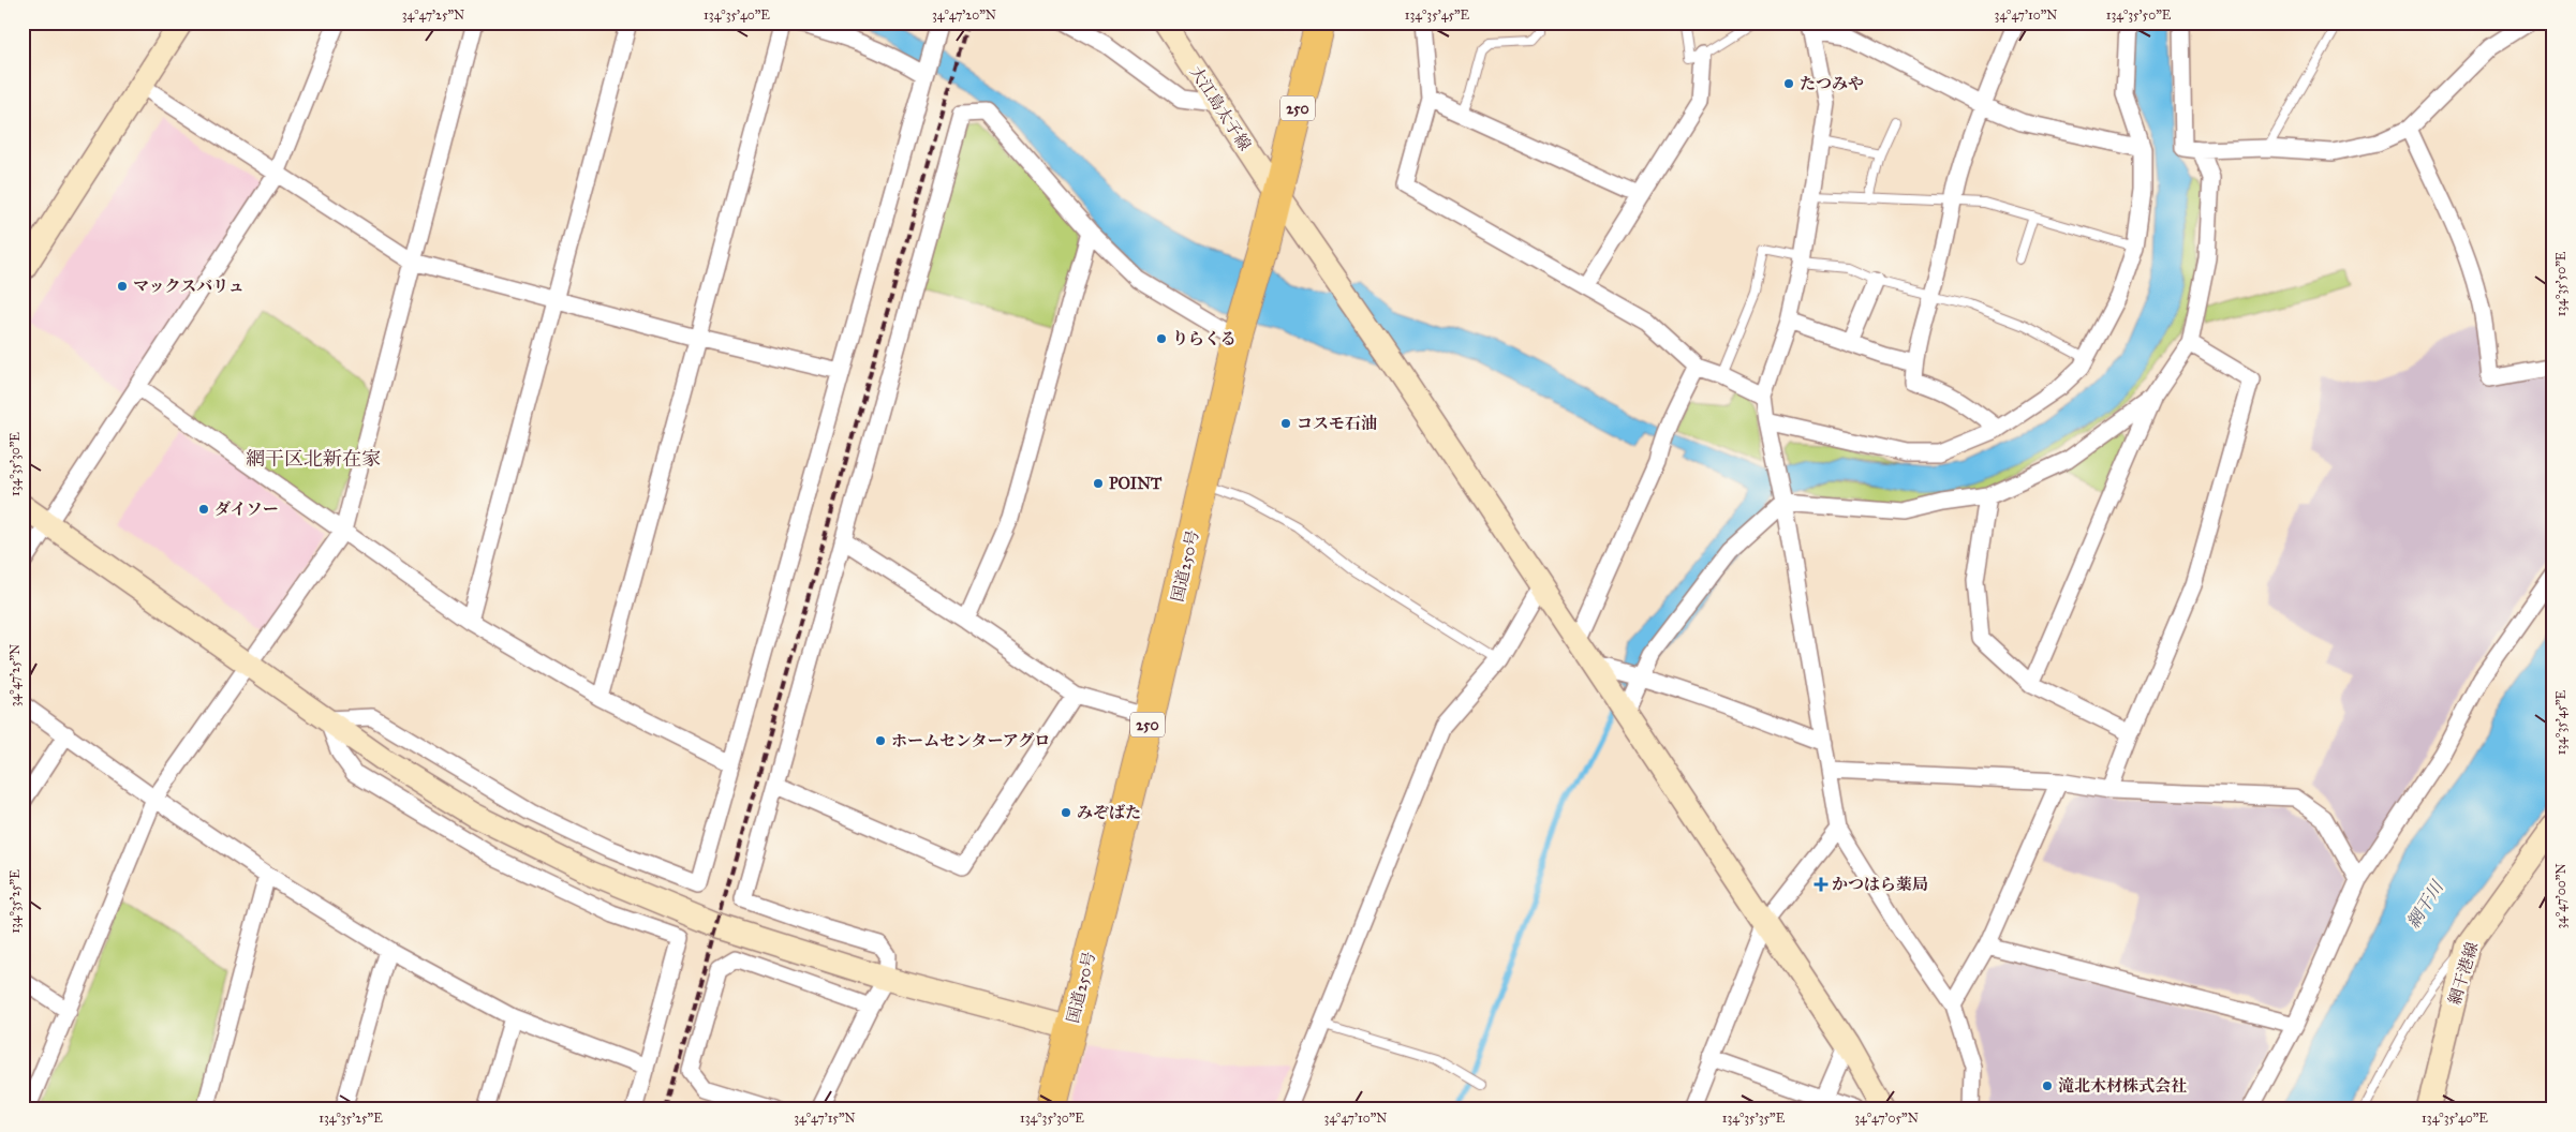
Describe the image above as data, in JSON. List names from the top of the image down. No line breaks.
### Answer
{"streets":{"highway":["250","国道250号"],"street":["大江島太子線","網干港線"]},"crossings":[["大江島太子線","国道250号"]],"districts":["網干区北新在家"],"water":["網干川"],"places":{"other":["たつみや","マックスバリュ","りらくる","コスモ石油","POINT","ダイソー","ホームセンターアグロ","みぞばた","滝北木材株式会社"],"health":["かつはら薬局"]},"coordinates":["34°47'25\"N","134°35'40\"E","34°47'20\"N","134°35'45\"E","34°47'10\"N","134°35'50\"E","134°35'30\"E","34°47'00\"N","134°35'25\"E","34°47'15\"N","134°35'35\"E","34°47'05\"N"]}
